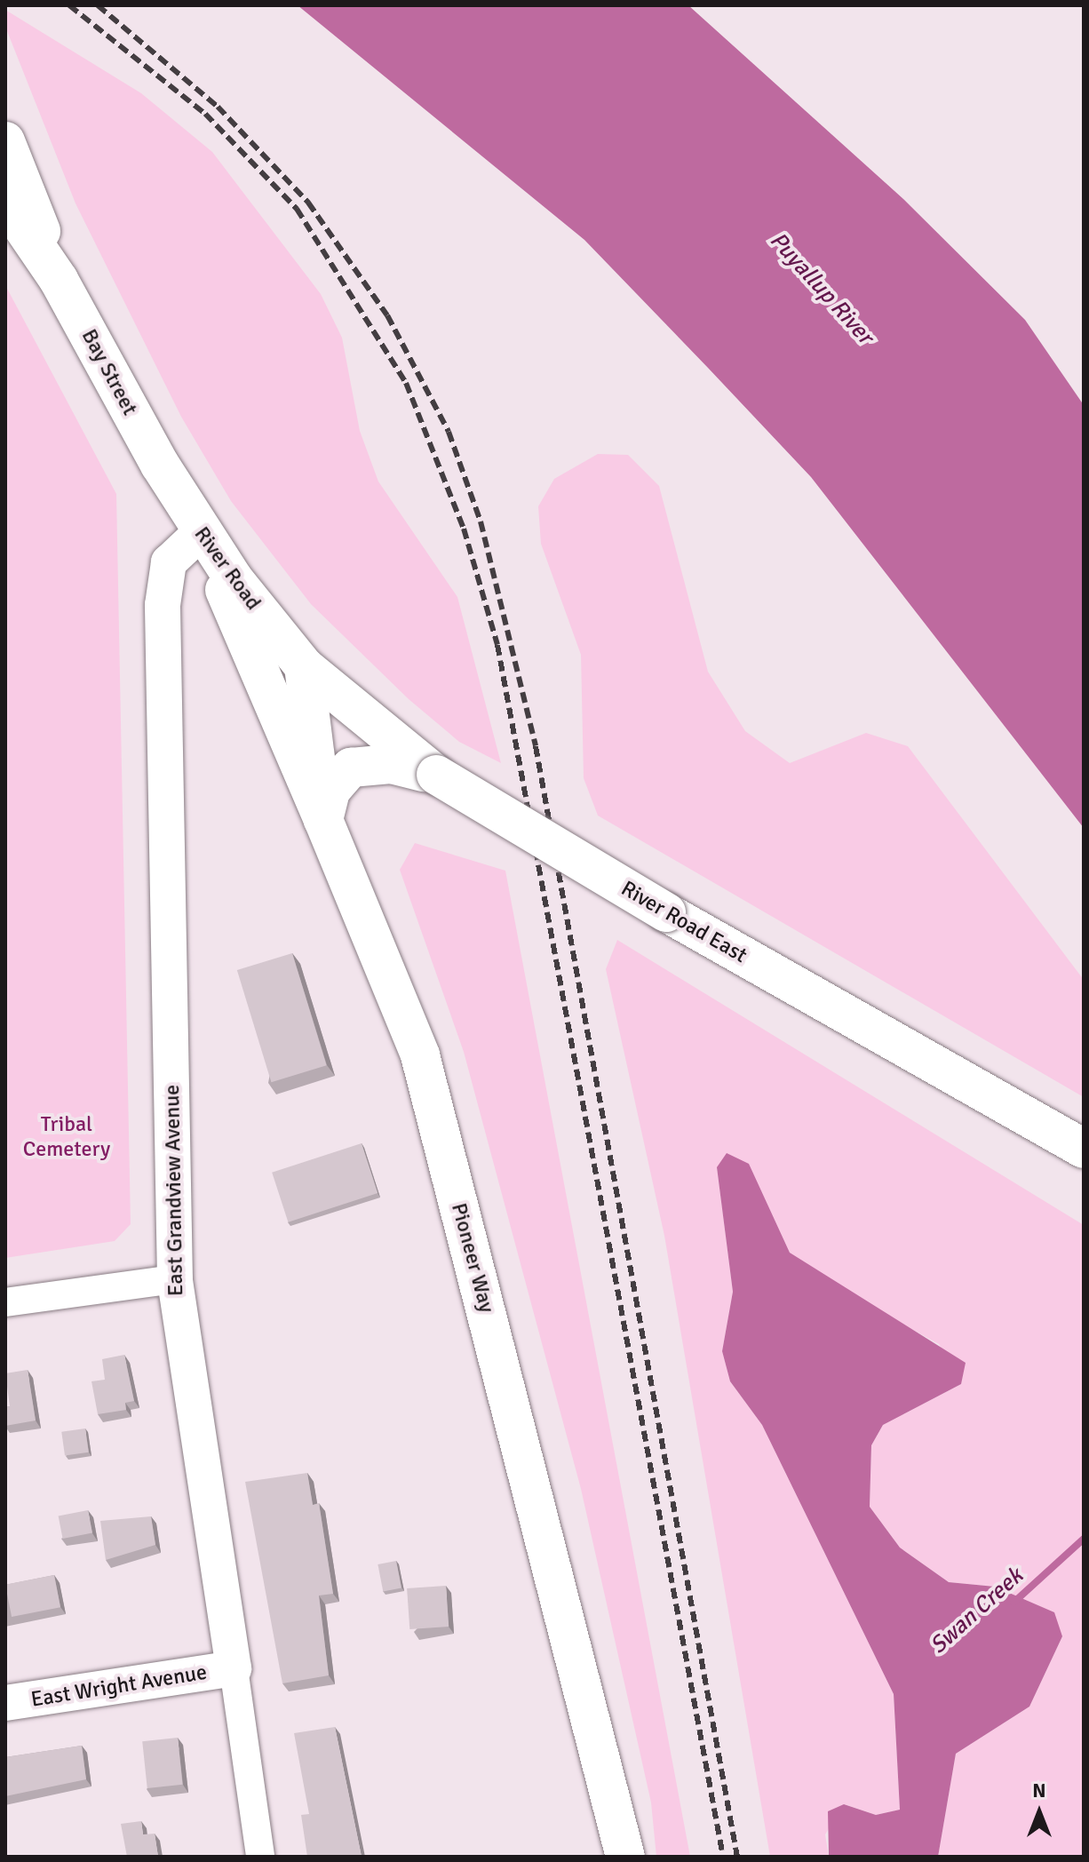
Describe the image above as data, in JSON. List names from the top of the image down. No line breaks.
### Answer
{"streets":{"main road":["Bay Street","River Road","River Road East","Pioneer Way"],"street":["East Grandview Avenue","East Wright Avenue"]},"crossings":[["Bay Street","River Road"],["River Road","River Road East"],["River Road","East Grandview Avenue"],["River Road","Pioneer Way"],["River Road East","Pioneer Way"],["East Grandview Avenue","East Wright Avenue"]],"water":["Puyallup River","Swan Creek"],"parks":["Tribal Cemetery"],"north":"top"}
